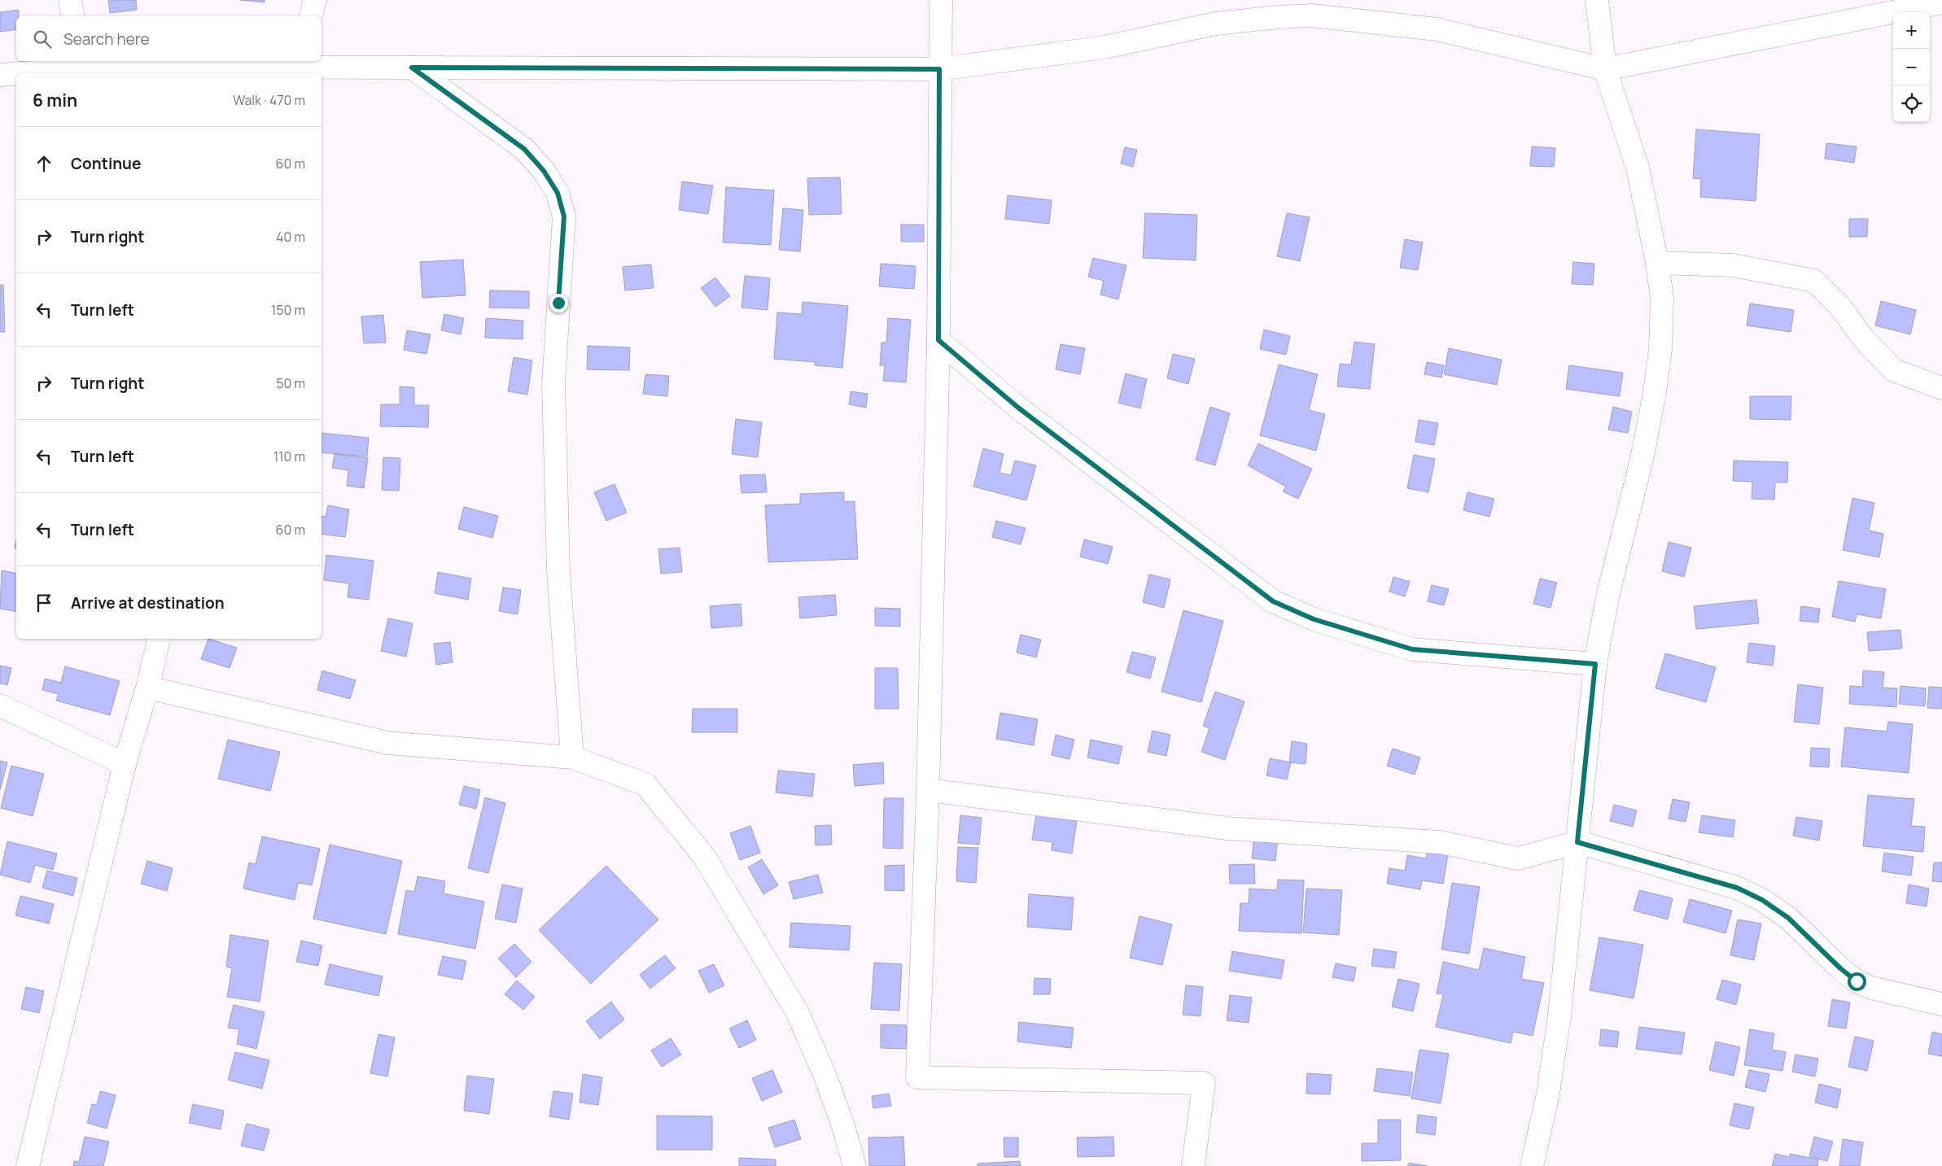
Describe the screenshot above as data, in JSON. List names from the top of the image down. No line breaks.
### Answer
{"page":{"map_buttons":["+","−"],"search":"Search here","heading":["6 min","Walk · 470 m"],"list":[["Continue","60 m"],["Turn right","40 m"],["Turn left","150 m"],["Turn right","50 m"],["Turn left","110 m"],["Turn left","60 m"],"Arrive at destination"]}}
